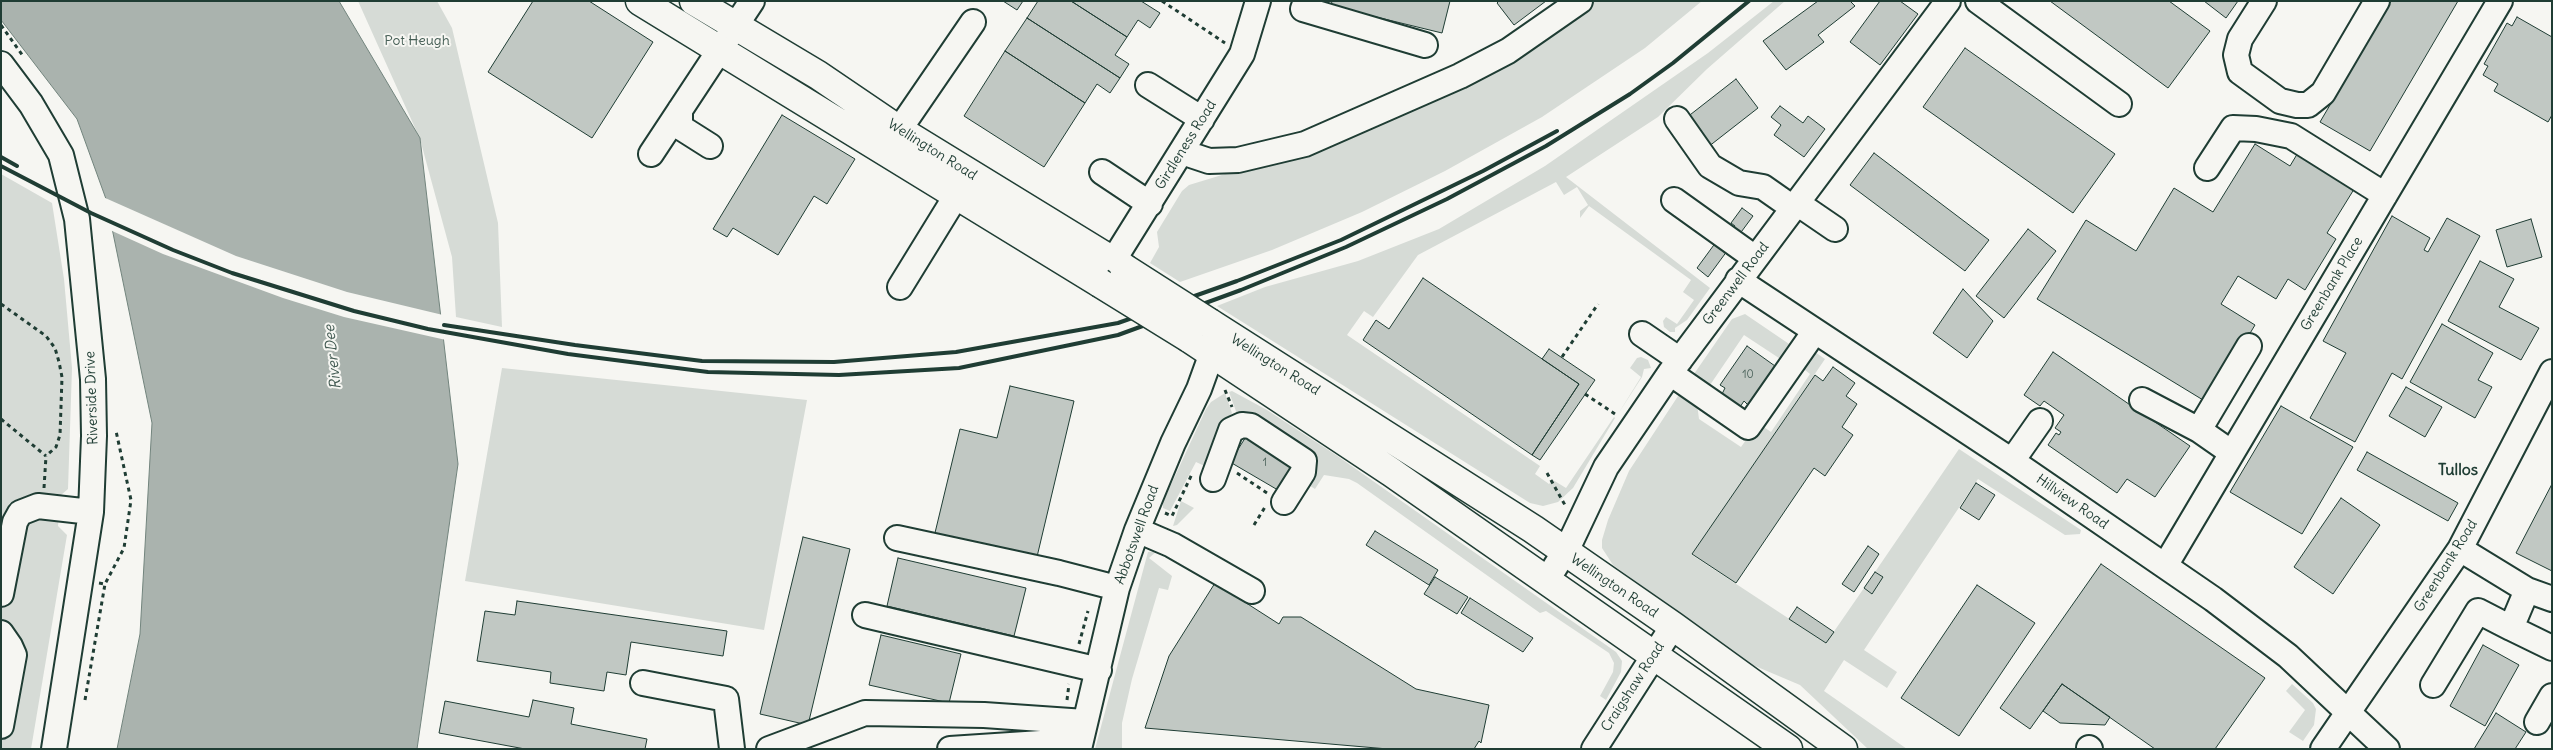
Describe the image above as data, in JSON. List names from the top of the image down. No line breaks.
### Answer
{"streets":{"main road":["Wellington Road"],"street":["Girdleness Road","Greenwell Road","Greenbank Place","Riverside Drive","Hillview Road","Abbotswell Road","Greenbank Road","Craigshaw Road"]},"crossings":[["Girdleness Road","Wellington Road"],["Wellington Road","Greenwell Road"],["Wellington Road","Abbotswell Road"],["Wellington Road","Craigshaw Road"],["Greenwell Road","Hillview Road"],["Greenbank Place","Hillview Road"],["Hillview Road","Greenbank Road"]],"districts":["Tullos"],"water":["River Dee"],"parks":["Pot Heugh"],"house_numbers":["10","1"]}
